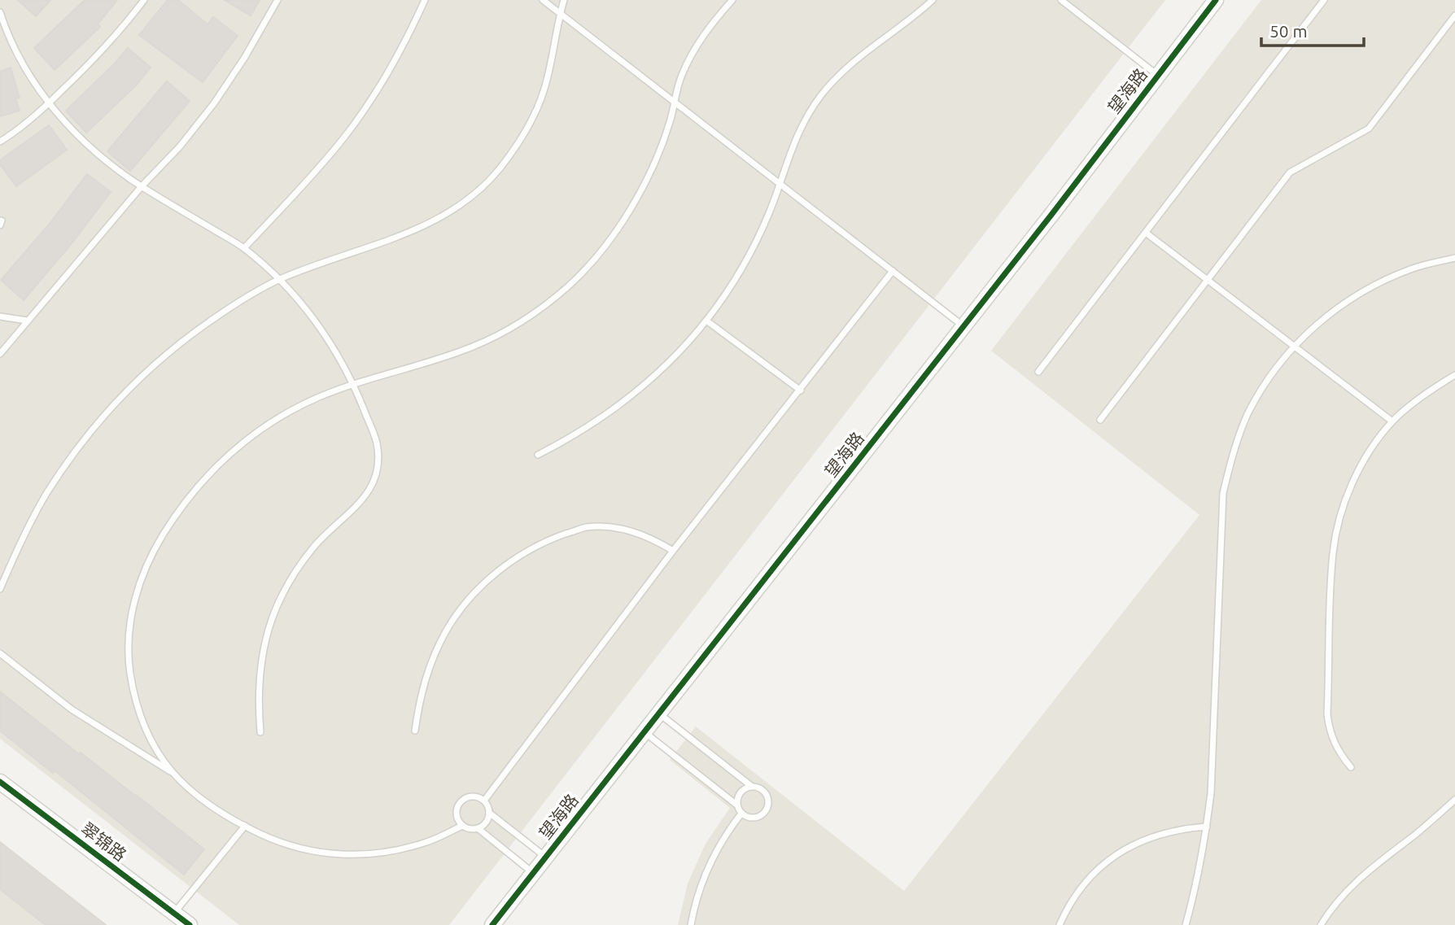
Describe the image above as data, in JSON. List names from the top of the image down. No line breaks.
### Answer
{"streets":{"street":["望海路","翠锦路"]},"scale_bar":"50 m"}
